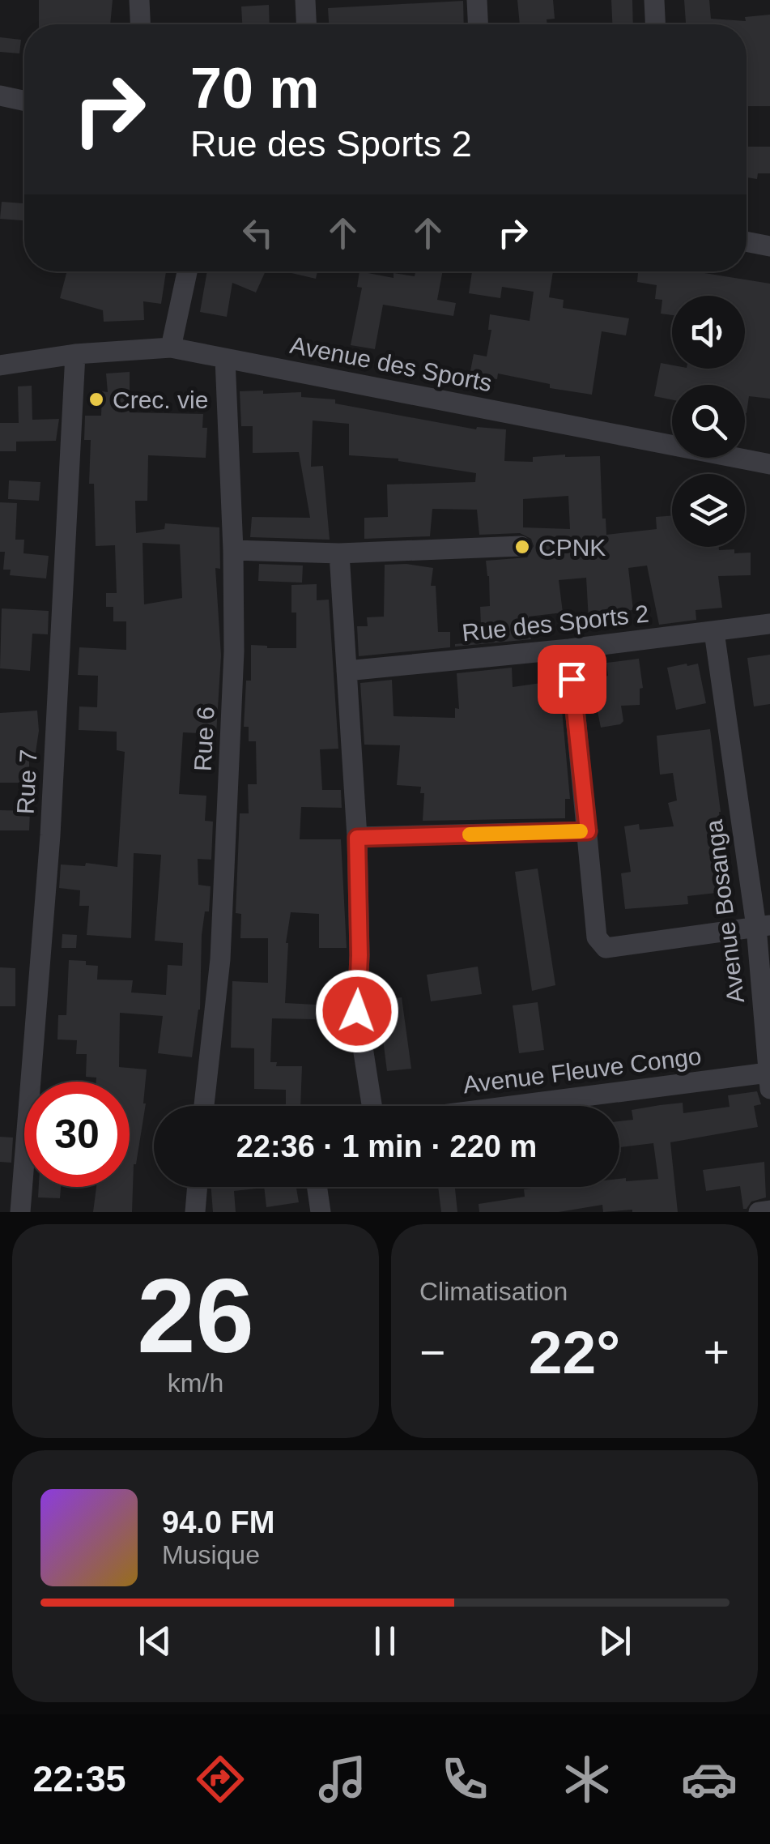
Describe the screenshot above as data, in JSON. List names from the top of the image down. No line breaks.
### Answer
{"streets":{"street":["Avenue des Sports","Rue des Sports 2","Rue 6","Rue 7","Avenue Bosanga","Avenue Fleuve Congo"]},"crossings":[["Avenue des Sports","Rue 6"],["Avenue des Sports","Rue 7"],["Rue des Sports 2","Avenue Bosanga"],["Avenue Bosanga","Avenue Fleuve Congo"]],"places":["Crec. vie","CPNK"],"page":{"turn":["70 m","Rue des Sports 2"],"limit":"30","trip":"22:36 · 1 min · 220 m","tile":[["26","km/h"],"Climatisation"],"heat":["−","22°","+"],"song":["94.0 FM","Musique"],"tabs":"22:35"}}
